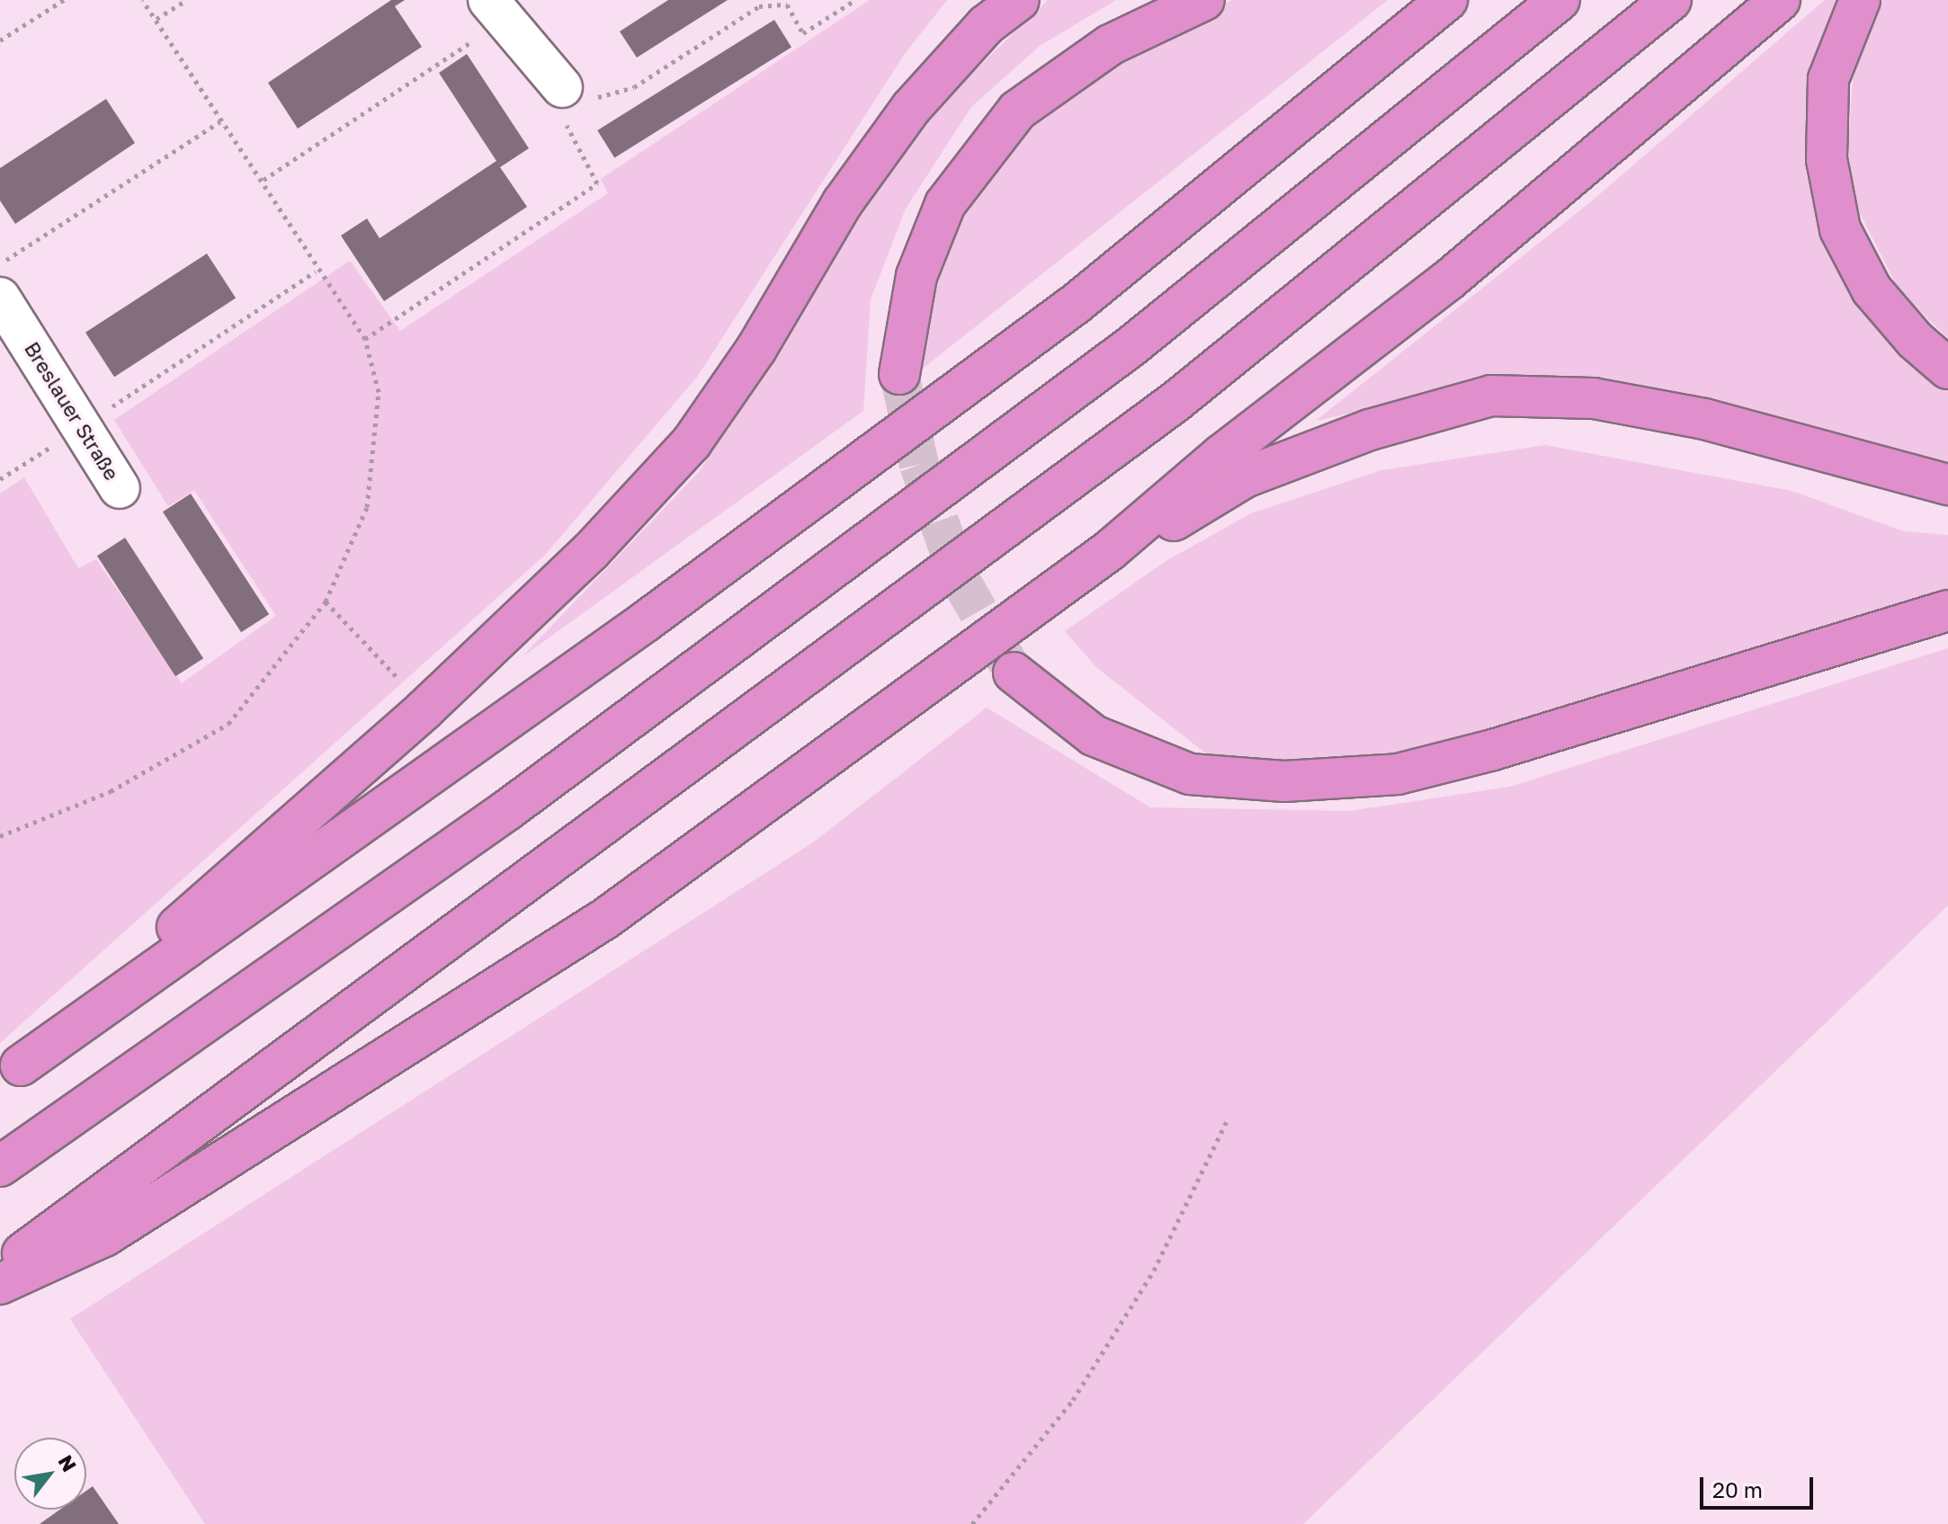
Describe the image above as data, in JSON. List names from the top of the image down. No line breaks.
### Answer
{"streets":{"street":["Breslauer Straße"]},"scale_bar":"20 m","north":"top right"}
